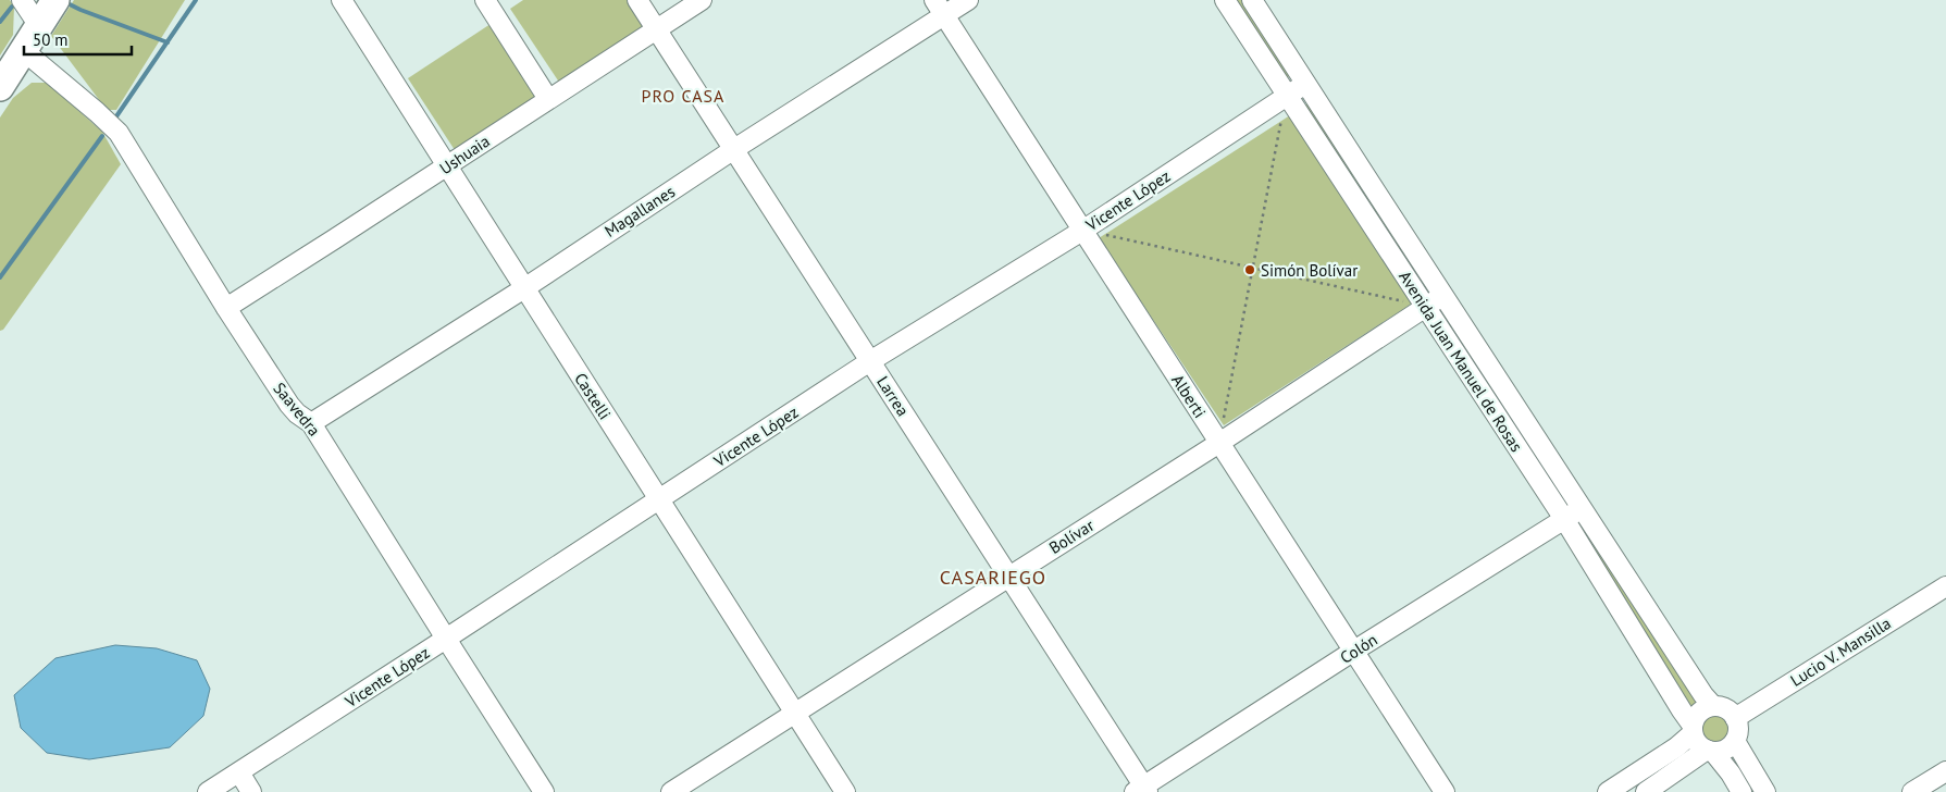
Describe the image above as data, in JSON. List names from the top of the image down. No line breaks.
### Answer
{"streets":{"street":["Ushuaia","Vicente López","Magallanes","Avenida Juan Manuel de Rosas","Castelli","Larrea","Alberti","Saavedra","Bolívar","Colón","Lucio V. Mansilla"]},"crossings":[["Ushuaia","Castelli"],["Ushuaia","Larrea"],["Ushuaia","Saavedra"],["Vicente López","Avenida Juan Manuel de Rosas"],["Vicente López","Castelli"],["Vicente López","Larrea"],["Vicente López","Alberti"],["Vicente López","Saavedra"],["Magallanes","Castelli"],["Magallanes","Larrea"],["Magallanes","Alberti"],["Magallanes","Saavedra"],["Avenida Juan Manuel de Rosas","Bolívar"],["Avenida Juan Manuel de Rosas","Colón"],["Avenida Juan Manuel de Rosas","Lucio V. Mansilla"],["Castelli","Bolívar"],["Larrea","Bolívar"],["Larrea","Colón"],["Alberti","Bolívar"],["Alberti","Colón"]],"districts":["PRO CASA","CASARIEGO"],"places":["Simón Bolívar"],"scale_bar":"50 m"}
